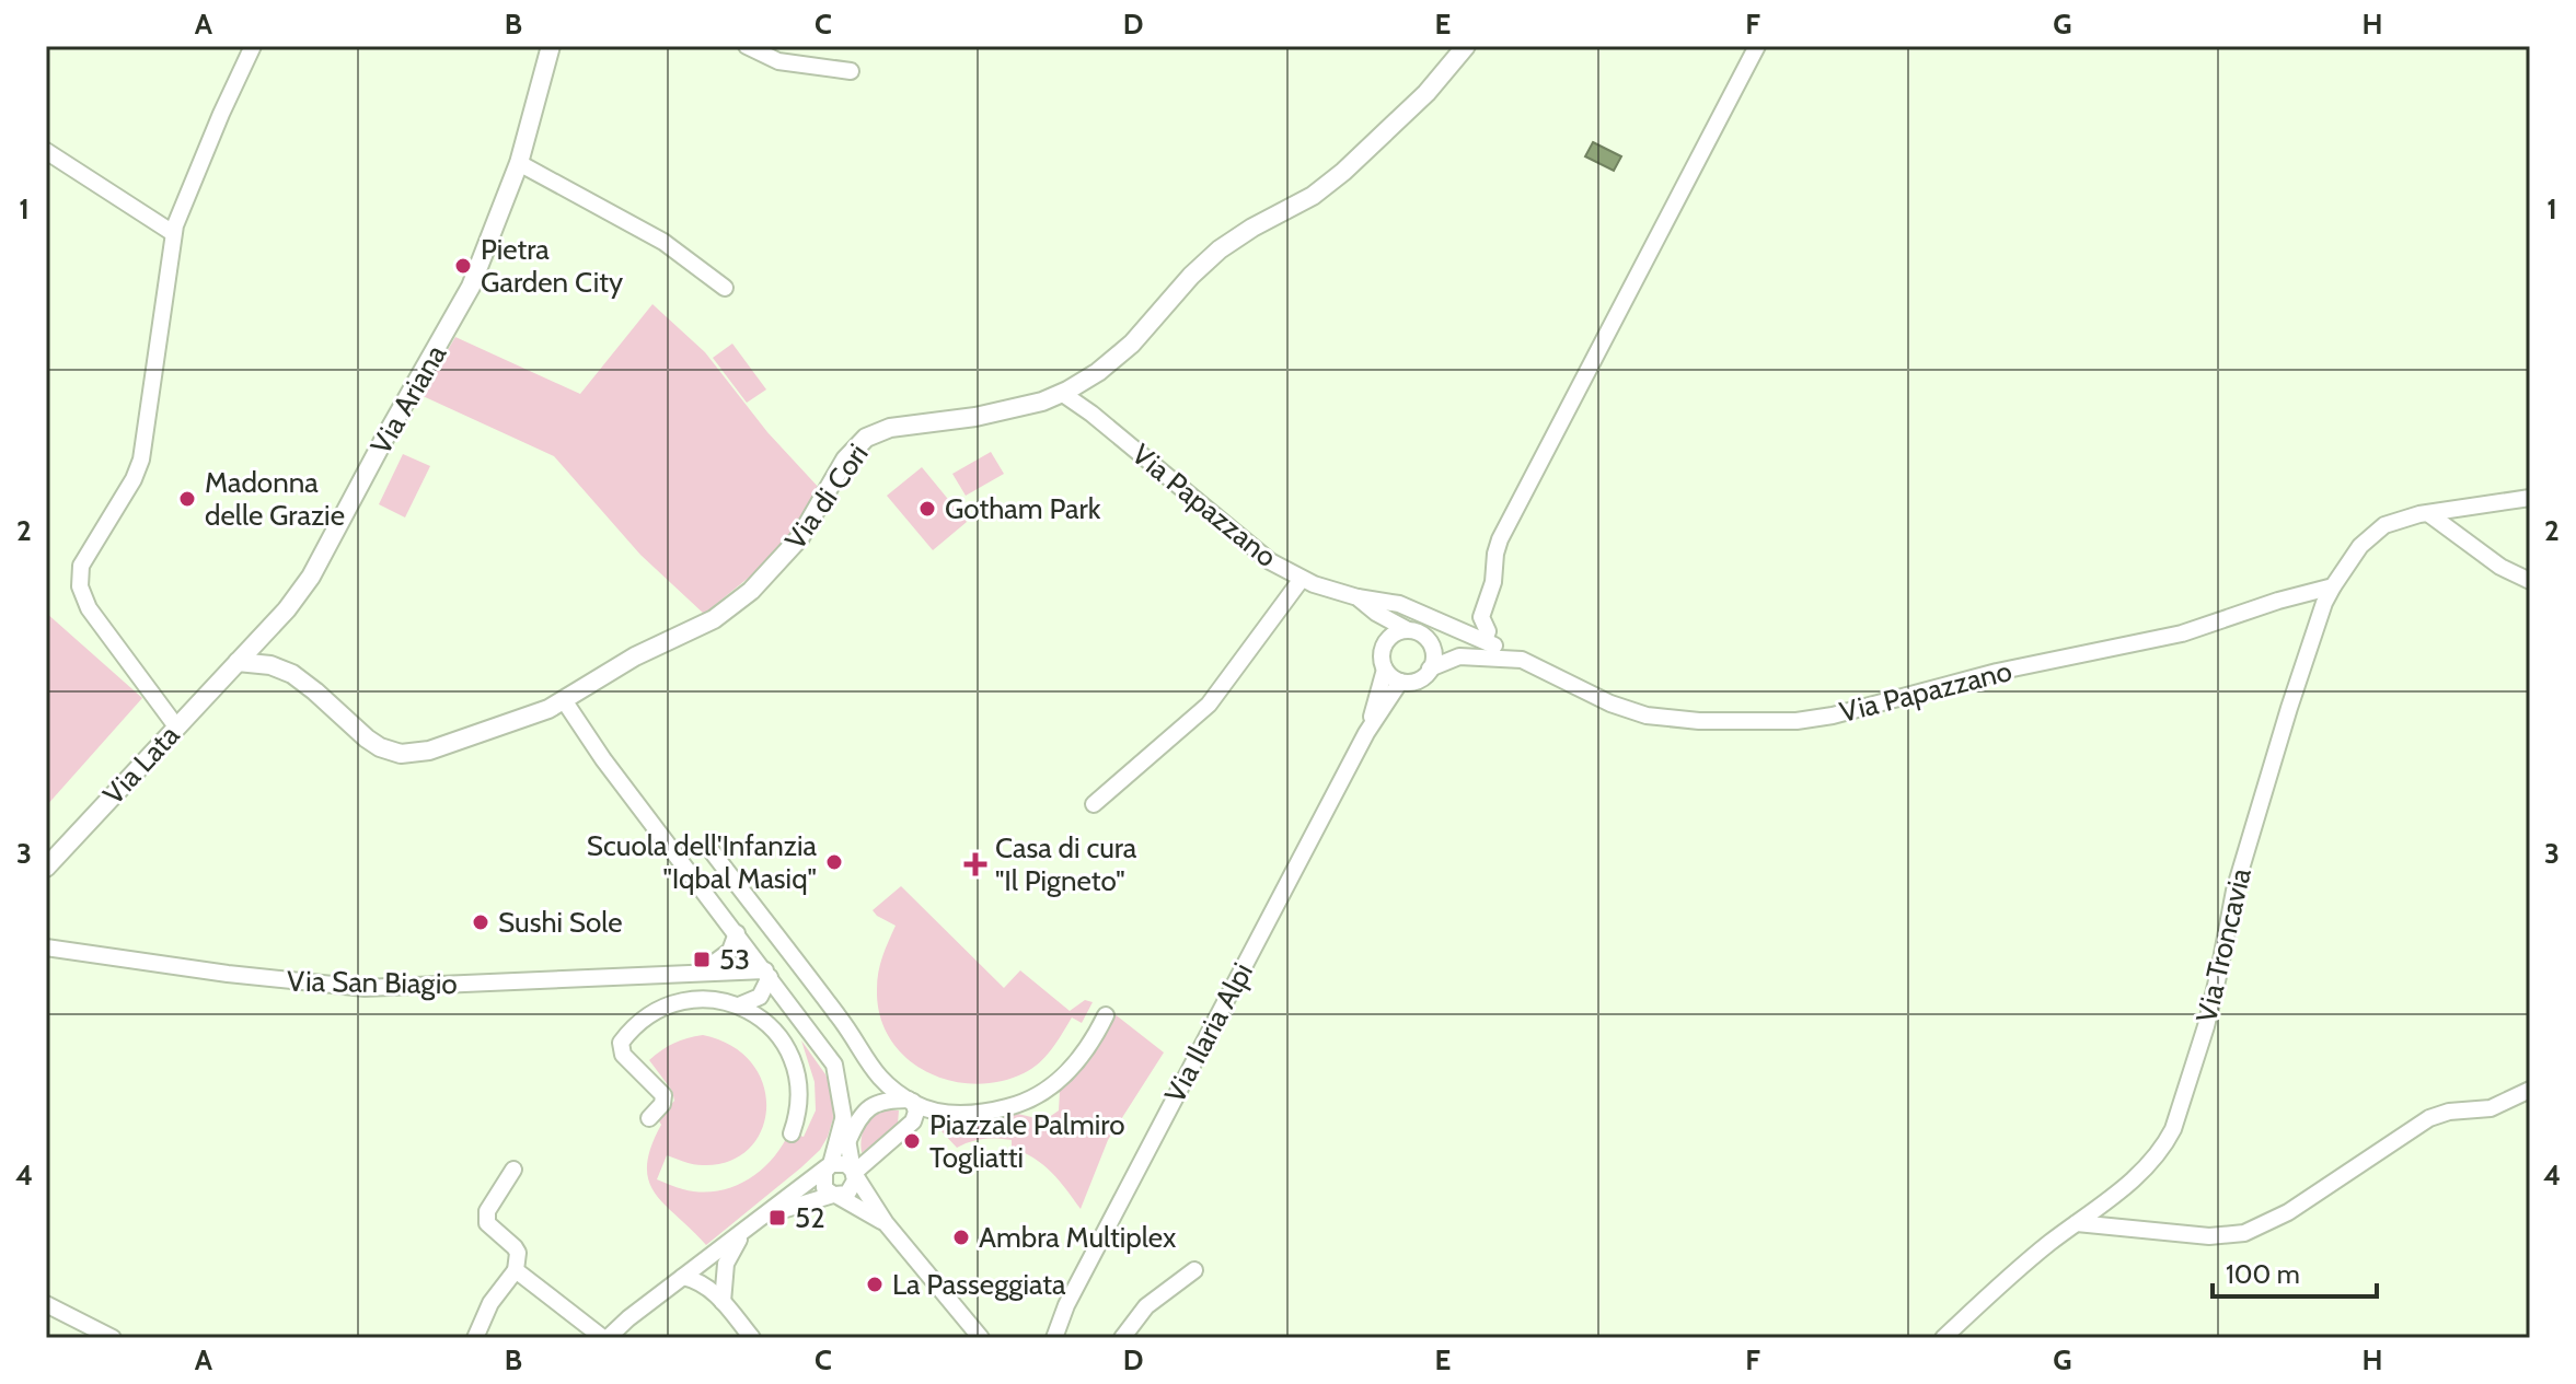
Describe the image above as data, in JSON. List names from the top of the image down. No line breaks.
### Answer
{"streets":{"main road":["Via Ariana","Via di Cori","Via Lata"],"street":["Via Papazzano","Via Troncavia","Via San Biagio","Via Ilaria Alpi"]},"crossings":[["Via Ariana","Via di Cori"],["Via Ariana","Via Lata"],["Via di Cori","Via Papazzano"],["Via di Cori","Via Lata"],["Via Papazzano","Via Troncavia"],["Via Papazzano","Via Ilaria Alpi"]],"places":{"other":["Pietra Garden City","Madonna delle Grazie","Gotham Park","Scuola dell'Infanzia \"Iqbal Masiq\"","Sushi Sole","Piazzale Palmiro Togliatti","Ambra Multiplex","La Passeggiata"],"health":["Casa di cura \"Il Pigneto\""],"transit":["53","52"]},"scale_bar":"100 m","grid":{"columns":["A","B","C","D","E","F","G","H"],"rows":["1","2","3","4"]}}
